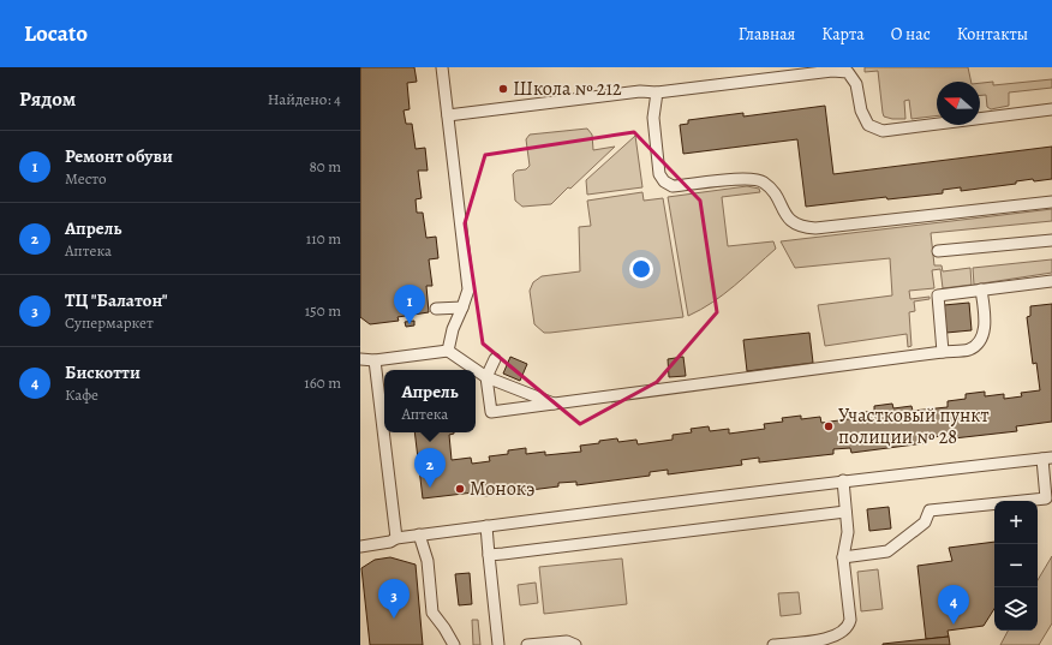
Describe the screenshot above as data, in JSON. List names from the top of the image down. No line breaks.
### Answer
{"places":["Школа № 212","Участковый пункт полиции № 28","Монокэ"],"north":"left","page":{"header":"Locato","nav":["Главная","Карта","О нас","Контакты"],"heading":["Рядом","Найдено: 4"],"list":[{"mark":"1","name":"Ремонт обуви","note":"Место","value":"80 m"},{"mark":"2","name":"Апрель","note":"Аптека","value":"110 m"},{"mark":"3","name":"ТЦ \"Балатон\"","note":"Супермаркет","value":"150 m"},{"mark":"4","name":"Бискотти","note":"Кафе","value":"160 m"}],"pins":["1","2","3","4"],"popup":["Апрель","Аптека"],"map_buttons":["+","−"]}}
